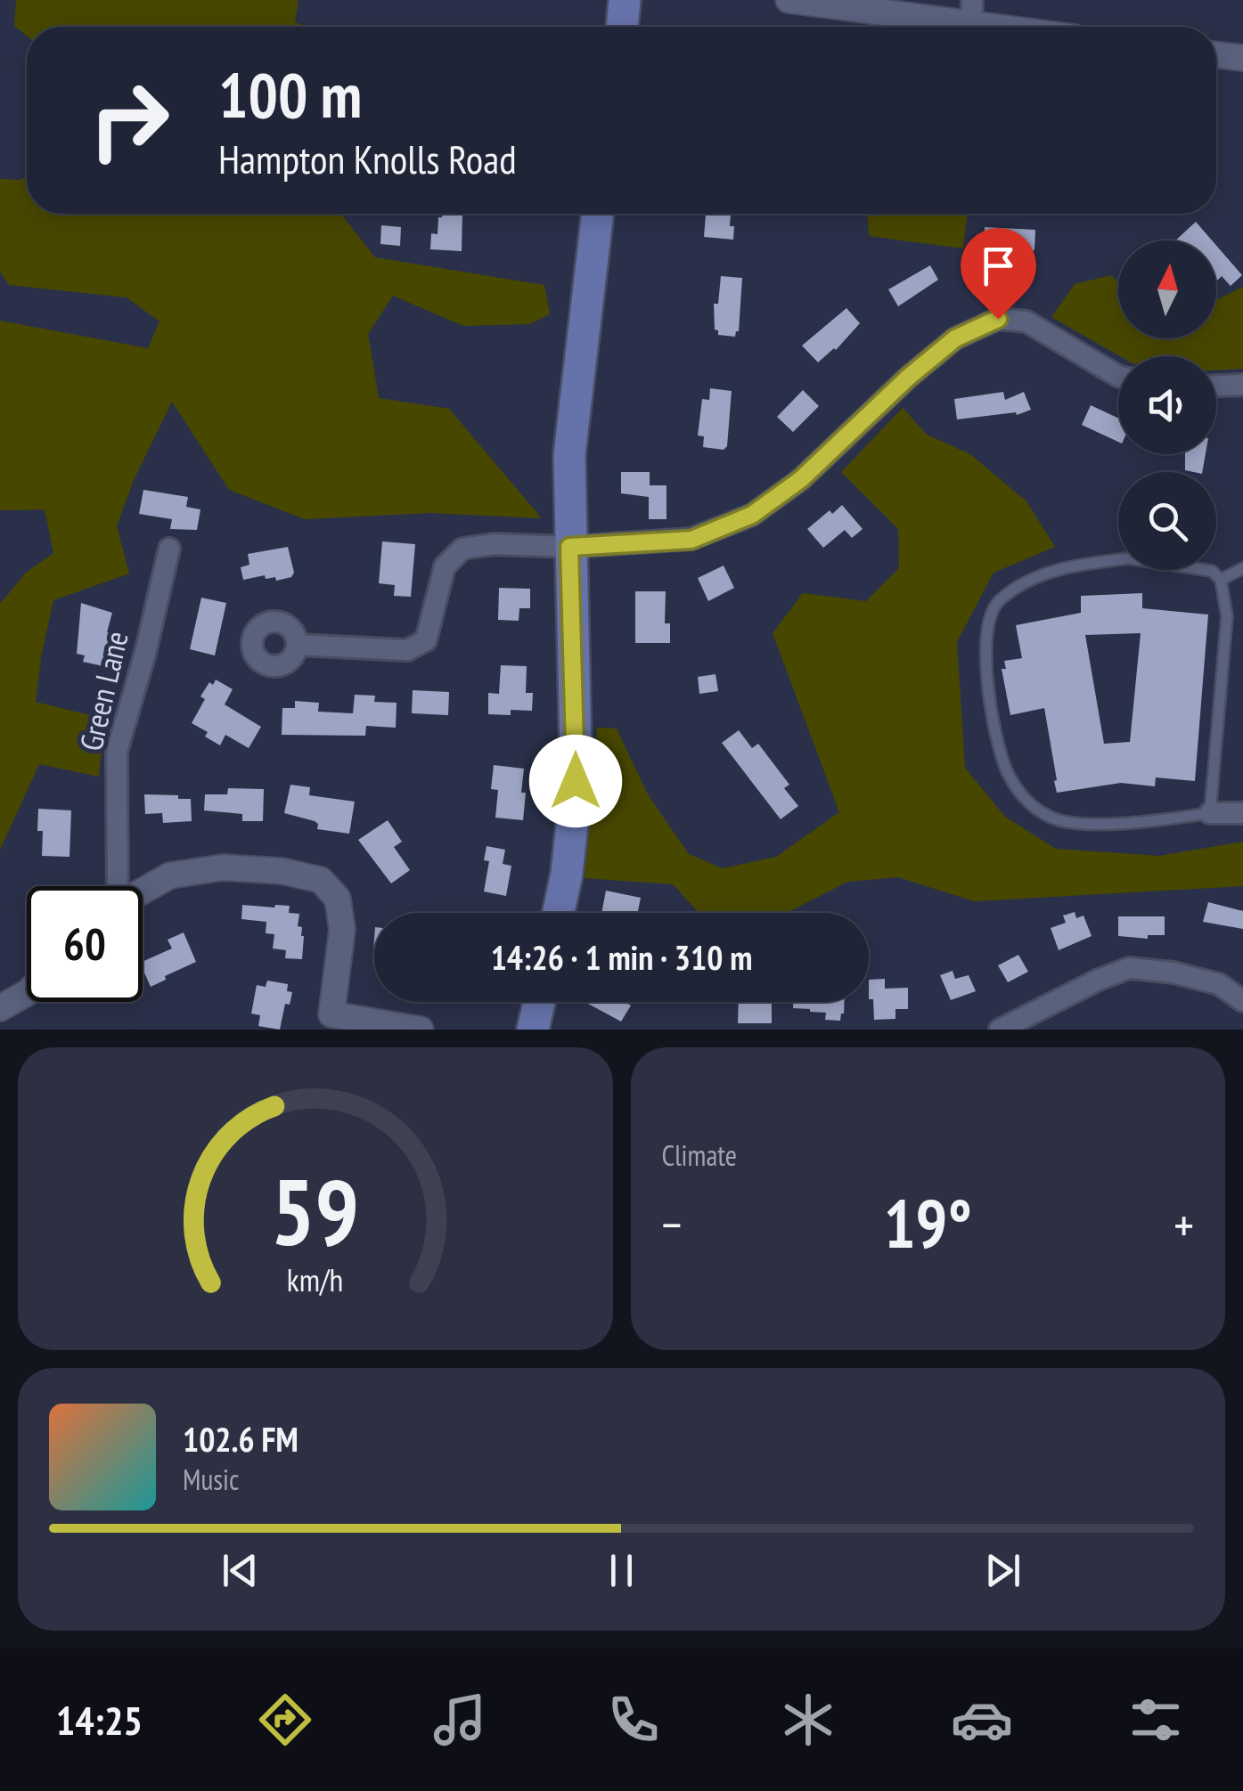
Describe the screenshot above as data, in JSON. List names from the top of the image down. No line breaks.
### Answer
{"streets":{"street":["Green Lane"]},"north":"top","page":{"turn":["100 m","Hampton Knolls Road"],"limit":"60","trip":"14:26 · 1 min · 310 m","tile":"Climate","heat":["−","19°","+"],"song":["102.6 FM","Music"],"tabs":"14:25","gauge":["59","km/h"]}}
